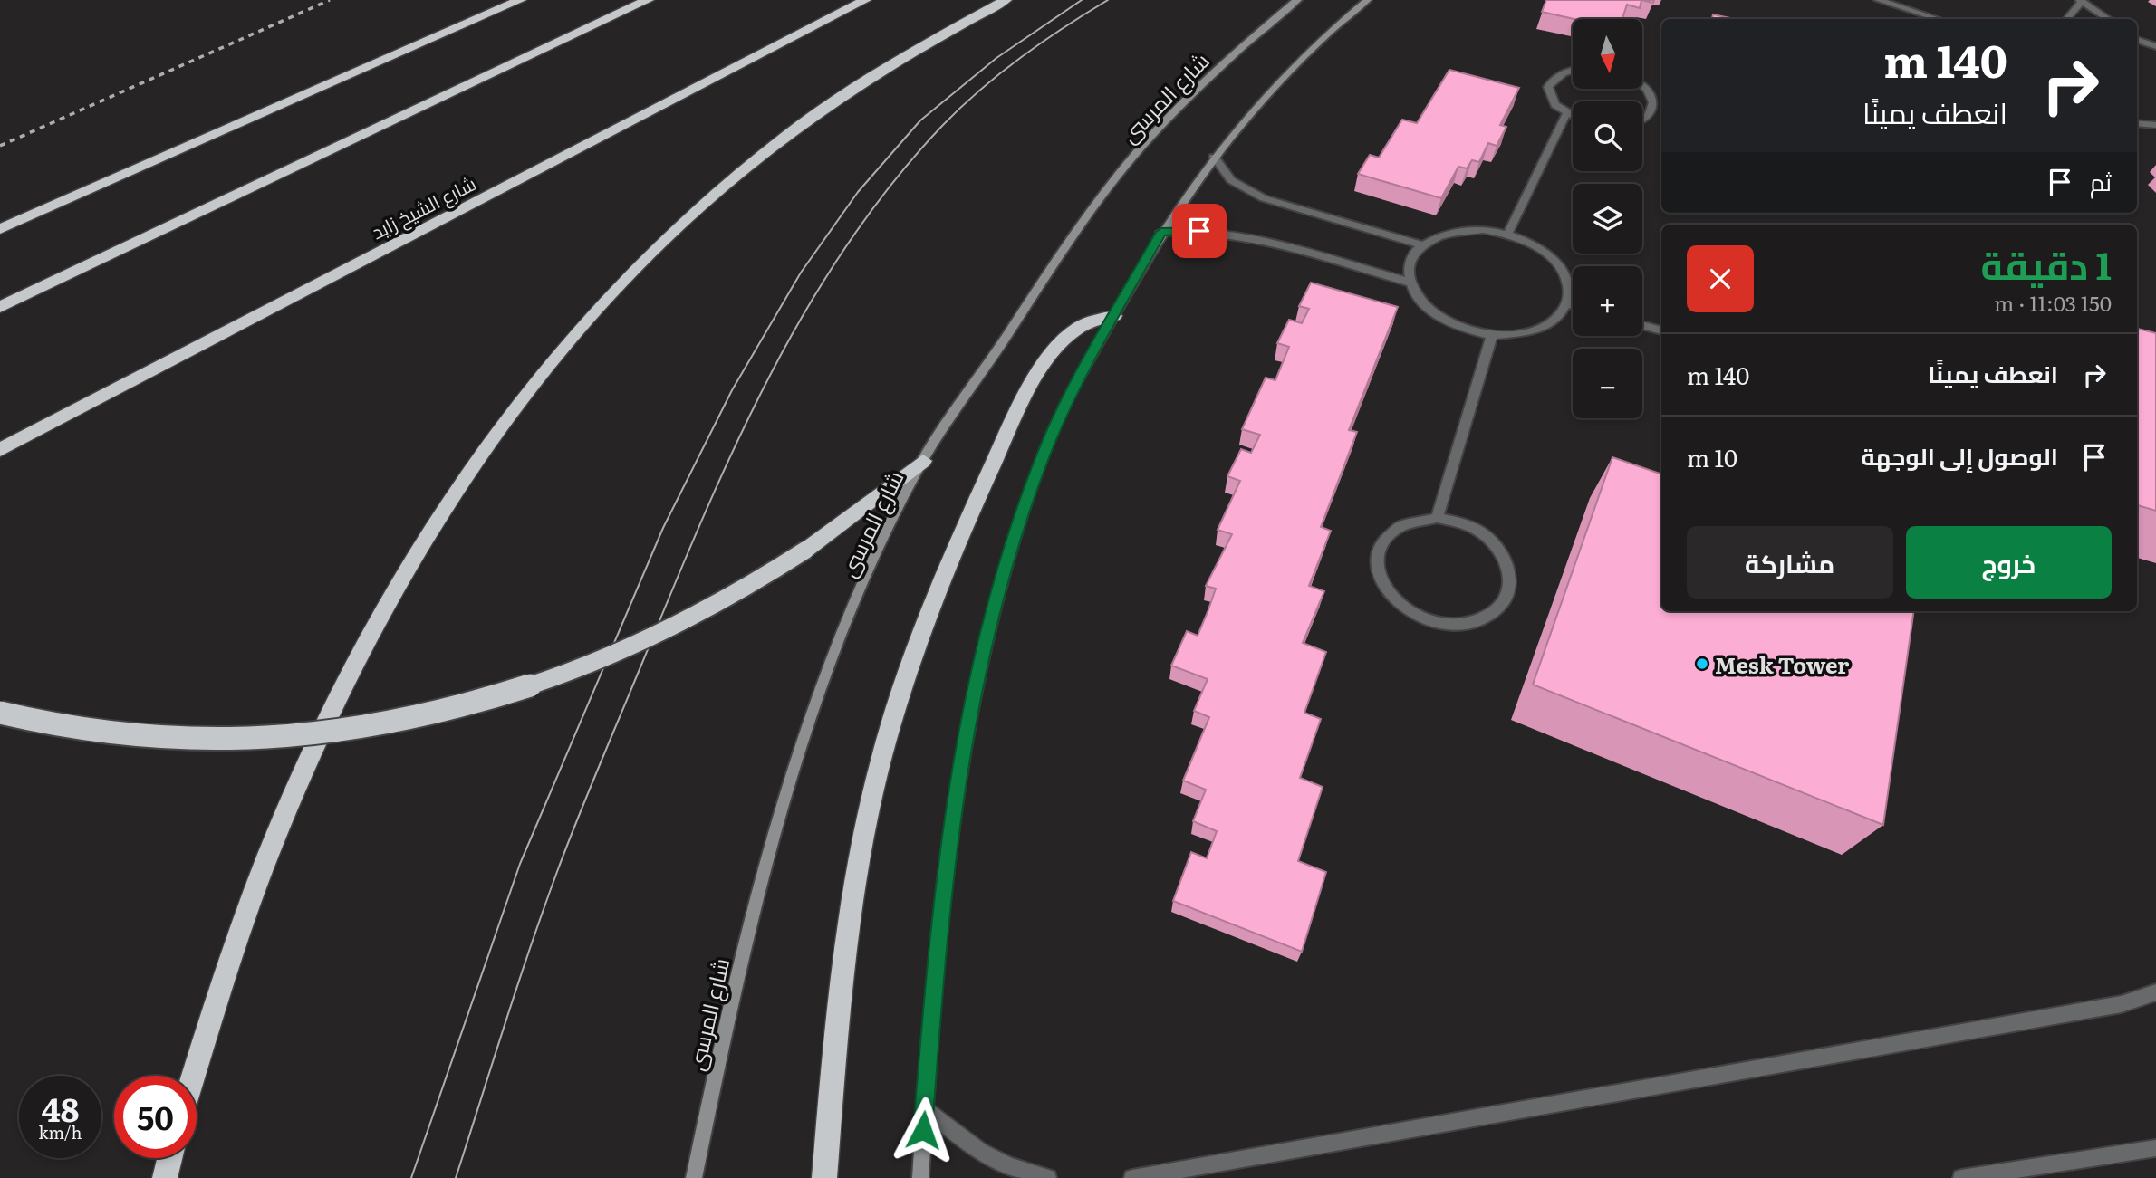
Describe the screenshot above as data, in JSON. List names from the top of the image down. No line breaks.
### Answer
{"streets":{"highway":["شارع الشيخ زايد"],"main road":["شارع المرسى"]},"places":["Mesk Tower"],"north":"bottom","page":{"map_buttons":["+","−"],"turn":["140 m","انعطف يمينًا"],"then":"ثم","heading":["1 دقيقة","150 m · 11:03"],"list":[{"name":"انعطف يمينًا","value":"140 m"},{"name":"الوصول إلى الوجهة","value":"10 m"}],"buttons":["خروج","مشاركة"],"speed":"48 km/h","limit":"50"}}
